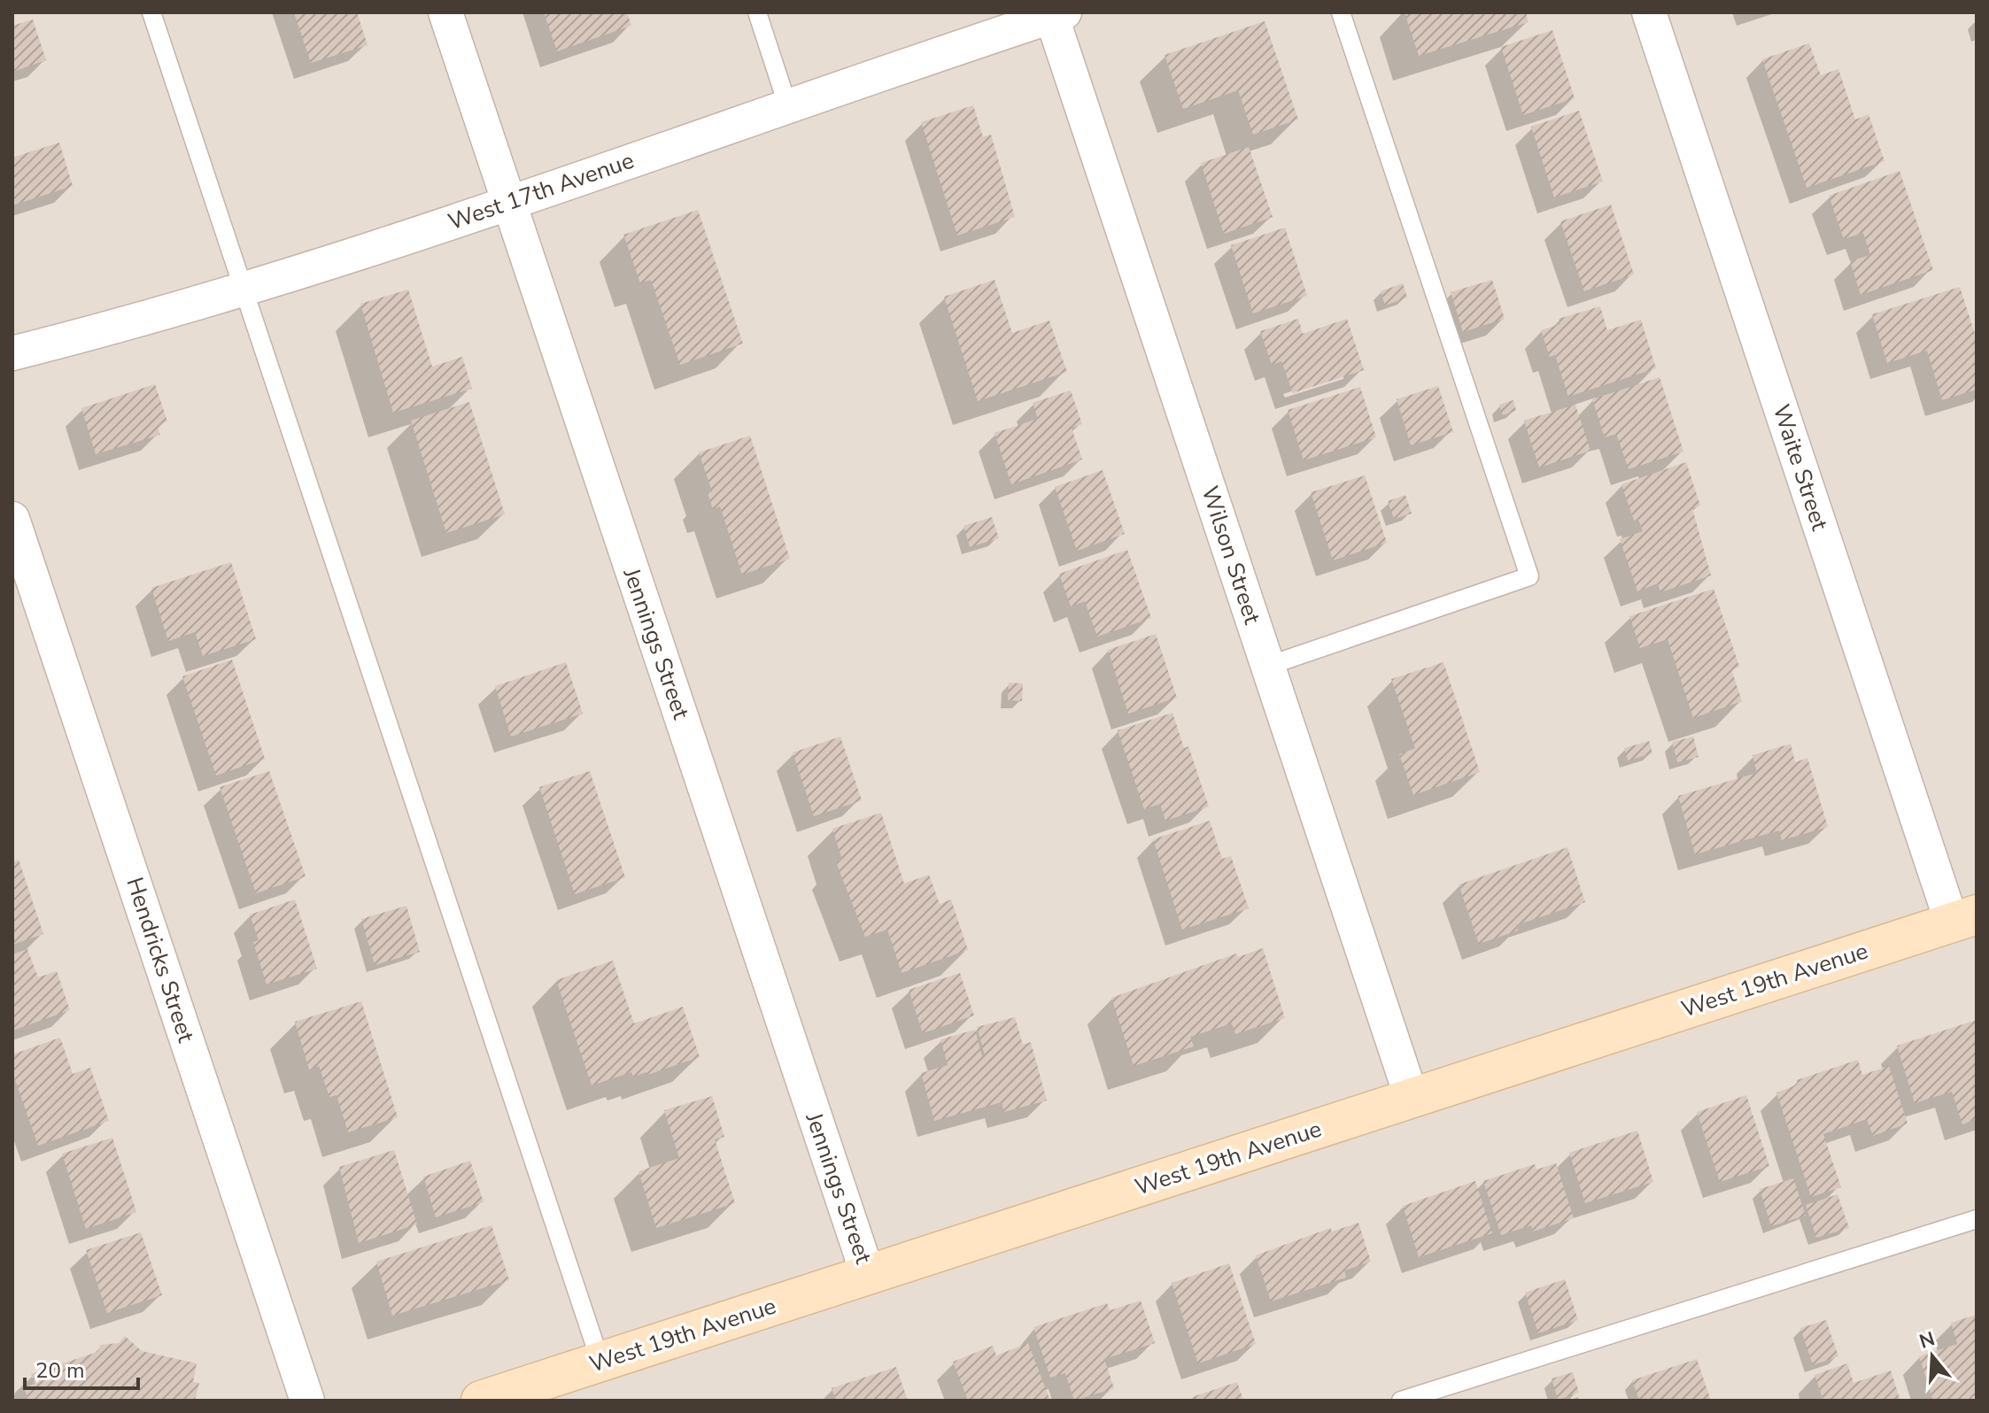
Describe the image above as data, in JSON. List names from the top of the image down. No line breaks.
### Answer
{"streets":{"street":["West 17th Avenue","Waite Street","Wilson Street","Jennings Street","Hendricks Street","West 19th Avenue"]},"crossings":[["West 17th Avenue","Wilson Street"],["West 17th Avenue","Jennings Street"],["Waite Street","West 19th Avenue"],["Wilson Street","West 19th Avenue"],["Jennings Street","West 19th Avenue"]],"scale_bar":"20 m","north":"top"}
